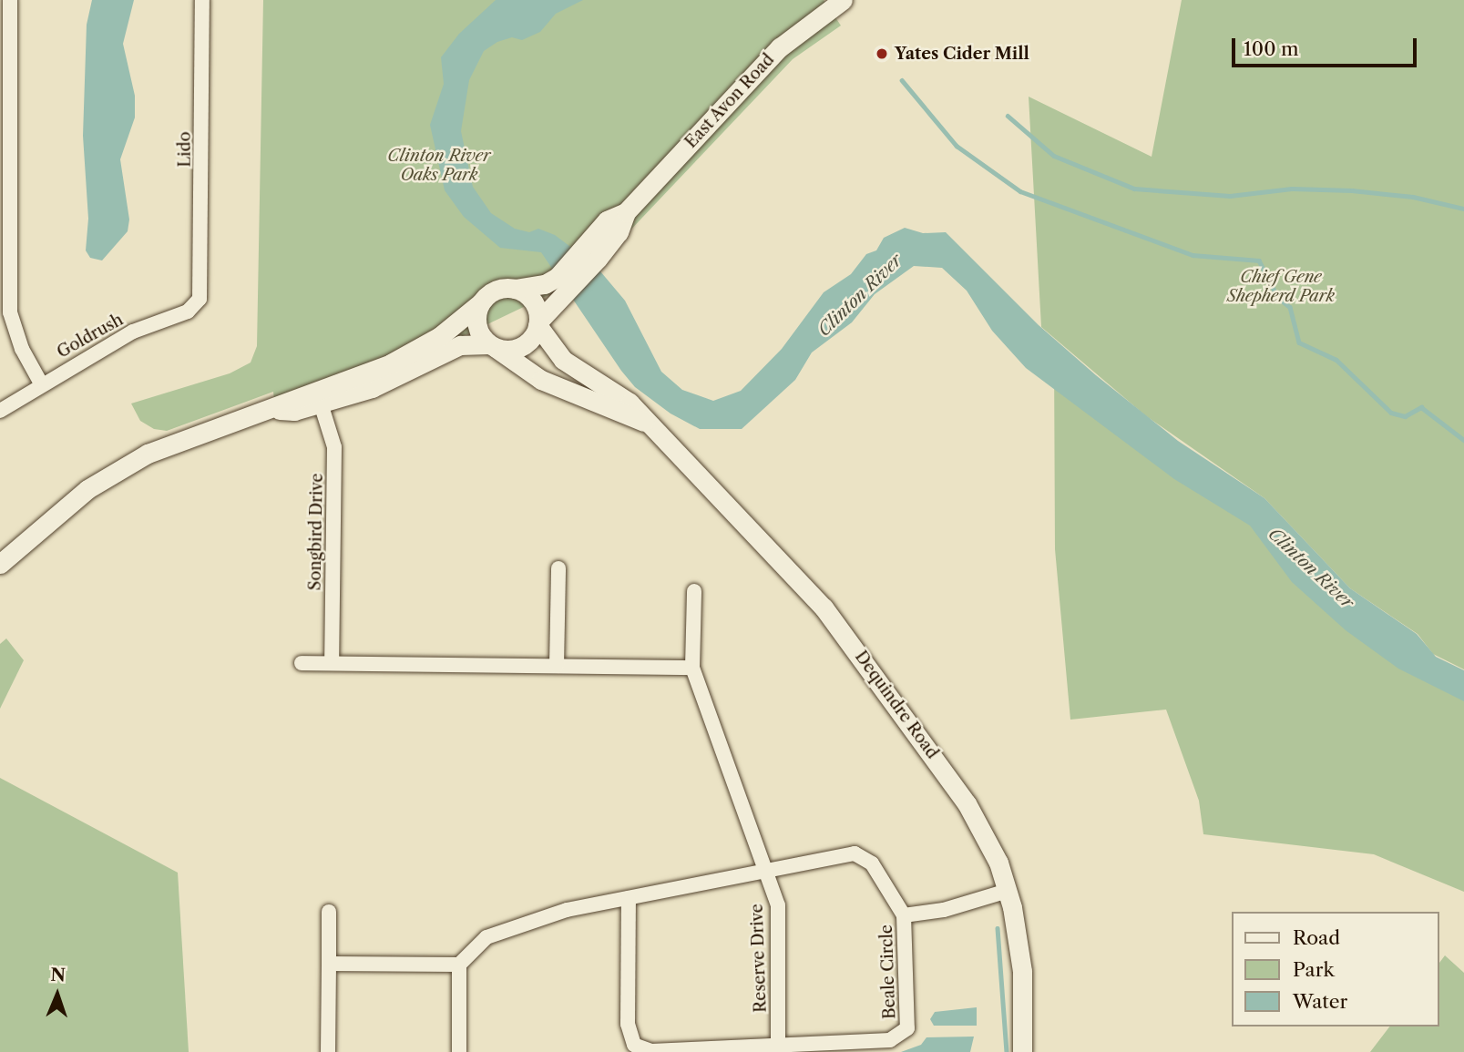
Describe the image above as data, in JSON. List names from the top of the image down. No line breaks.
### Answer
{"streets":{"main road":["East Avon Road","Dequindre Road"],"street":["Lido","Goldrush","Songbird Drive","Reserve Drive","Beale Circle"]},"crossings":[["East Avon Road","Dequindre Road"],["Lido","Goldrush"],["Reserve Drive","Beale Circle"]],"water":["Clinton River"],"parks":["Clinton River Oaks Park","Chief Gene Shepherd Park"],"places":["Yates Cider Mill"],"legend":["Road","Park","Water"],"scale_bar":"100 m","north":"top"}
